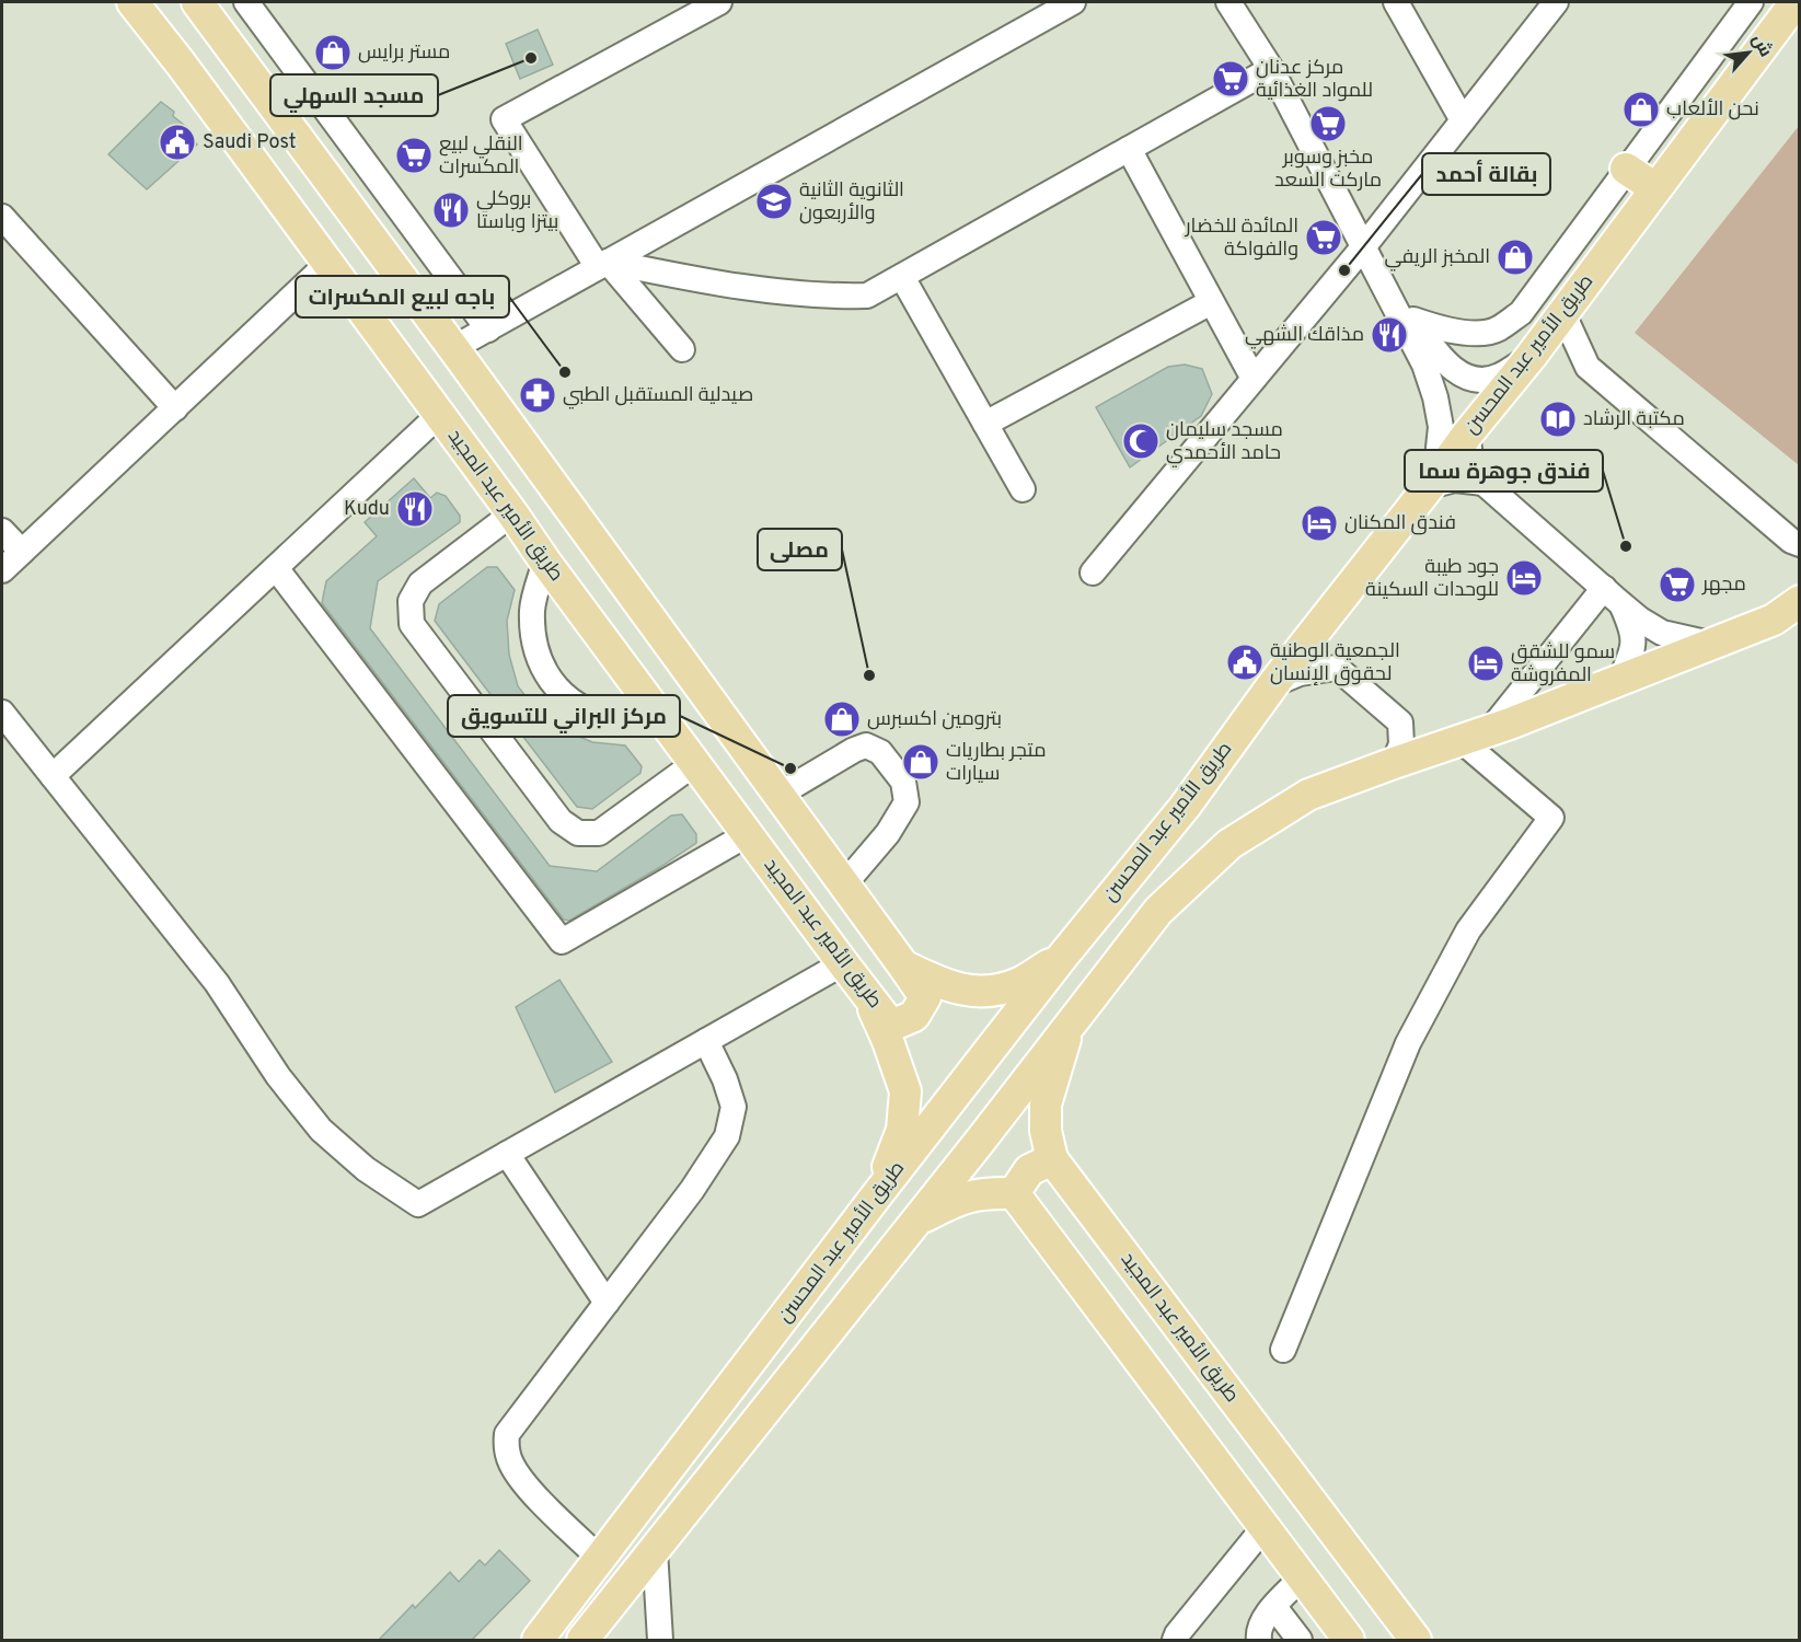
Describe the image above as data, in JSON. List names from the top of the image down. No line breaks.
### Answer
{"streets":{"main road":["طريق الأمير عبد المحسن","طريق الأمير عبد المجيد"]},"places":{"shop":["مستر برايس","نحن الألعاب","المخبز الريفي","بترومين اكسبرس","متجر بطاريات سيارات"],"other":["مسجد السهلي","بقالة أحمد","باجه لبيع المكسرات","فندق جوهرة سما","مصلى","مركز البراني للتسويق"],"supermarket":["مركز عدنان للمواد الغذائية","مخبز وسوبر ماركت السعد","النقلي لبيع المكسرات","المائدة للخضار والفواكة","مجهر"],"public building":["Saudi Post","الجمعية الوطنية لحقوق الإنسان"],"school or university":["الثانوية الثانية والأربعون"],"restaurant":["بروكلي بيتزا وباستا","مذاقك الشهي","Kudu"],"pharmacy":["صيدلية المستقبل الطبي"],"library":["مكتبة الرشاد"],"mosque":["مسجد سليمان حامد الأحمدي"],"hotel":["فندق المكنان","جود طيبة للوحدات السكينة","سمو للشقق المفروشة"]},"north":"top right"}
